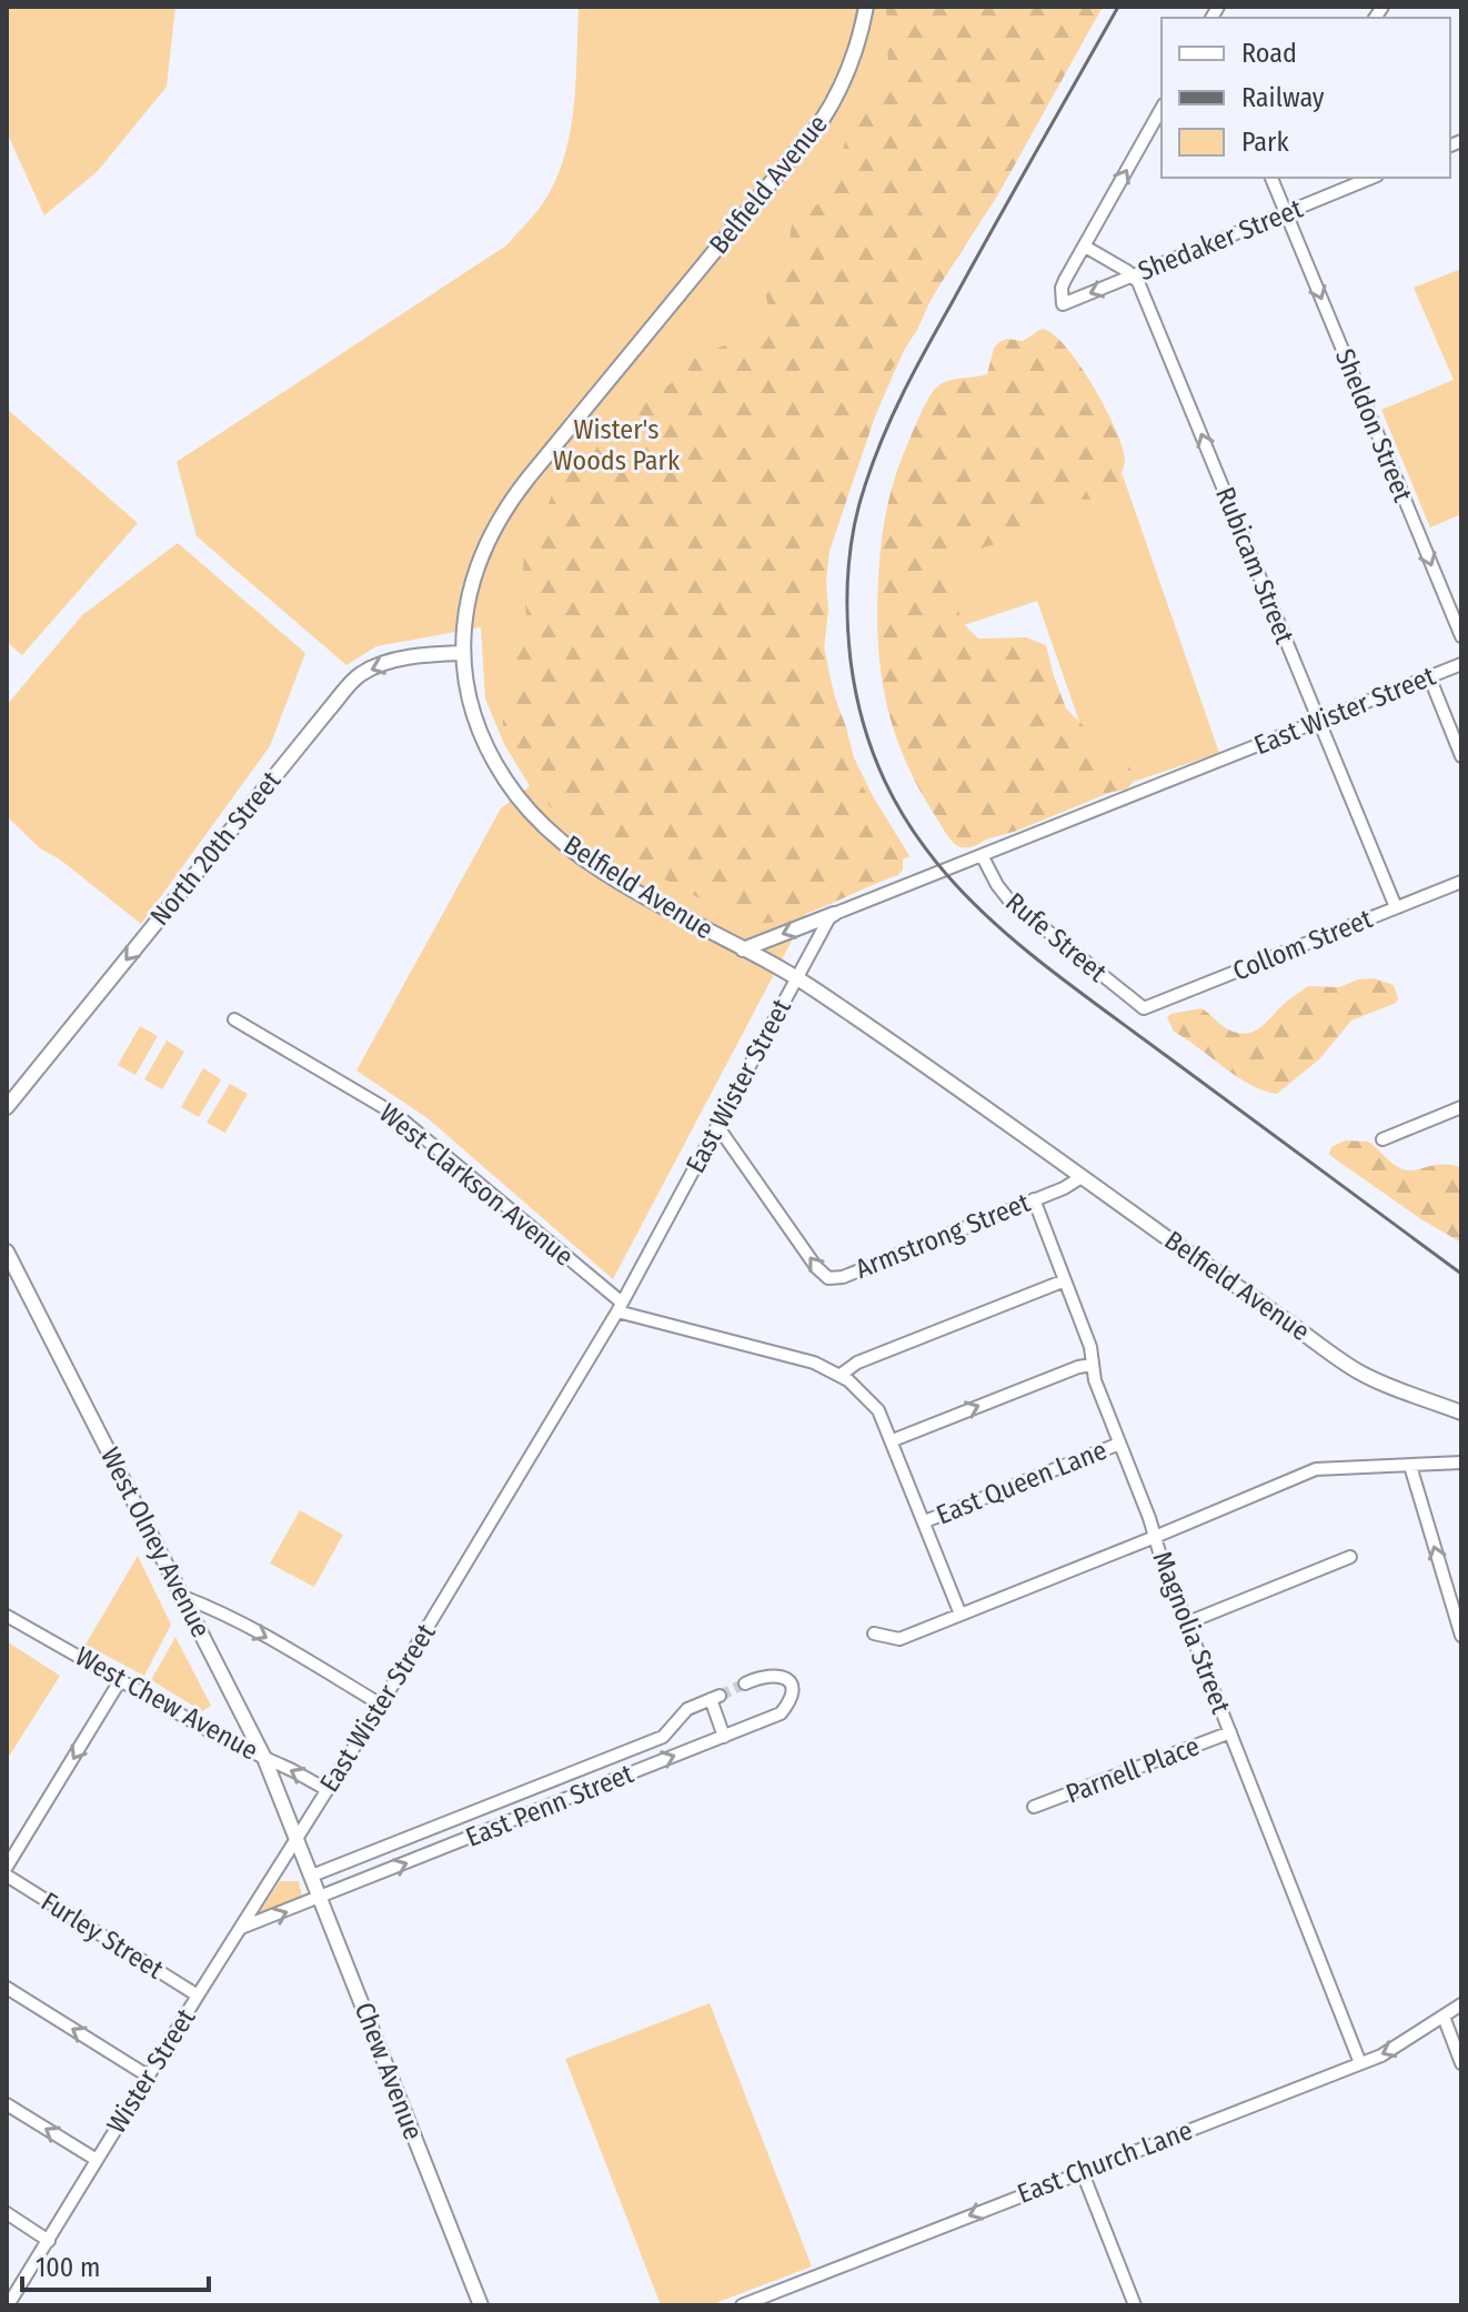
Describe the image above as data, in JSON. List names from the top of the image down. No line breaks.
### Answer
{"streets":{"street":["Belfield Avenue","Shedaker Street","Sheldon Street","Rubicam Street","East Wister Street","North 20th Street","Rufe Street","Collom Street","West Clarkson Avenue","Armstrong Street","East Queen Lane","West Olney Avenue","Magnolia Street","West Chew Avenue","Parnell Place","East Penn Street","Furley Street","Wister Street","Chew Avenue","East Church Lane"]},"crossings":[["Belfield Avenue","East Wister Street"],["Belfield Avenue","North 20th Street"],["Belfield Avenue","Armstrong Street"],["Shedaker Street","Sheldon Street"],["Shedaker Street","Rubicam Street"],["Rubicam Street","East Wister Street"],["Rubicam Street","Collom Street"],["East Wister Street","Rufe Street"],["East Wister Street","West Clarkson Avenue"],["East Wister Street","Armstrong Street"],["East Wister Street","West Olney Avenue"],["East Wister Street","West Chew Avenue"],["East Wister Street","Wister Street"],["East Wister Street","Chew Avenue"],["Rufe Street","Collom Street"],["West Clarkson Avenue","East Queen Lane"],["Armstrong Street","Magnolia Street"],["East Queen Lane","Magnolia Street"],["West Olney Avenue","West Chew Avenue"],["West Olney Avenue","Wister Street"],["West Olney Avenue","Chew Avenue"],["Magnolia Street","Parnell Place"],["Magnolia Street","East Church Lane"],["East Penn Street","Wister Street"],["East Penn Street","Chew Avenue"],["Furley Street","Wister Street"],["Wister Street","Chew Avenue"]],"one_way":["Sheldon Street","Rubicam Street","North 20th Street","East Penn Street","East Church Lane"],"parks":["Wister's Woods Park"],"legend":["Road","Railway","Park"],"scale_bar":"100 m"}
